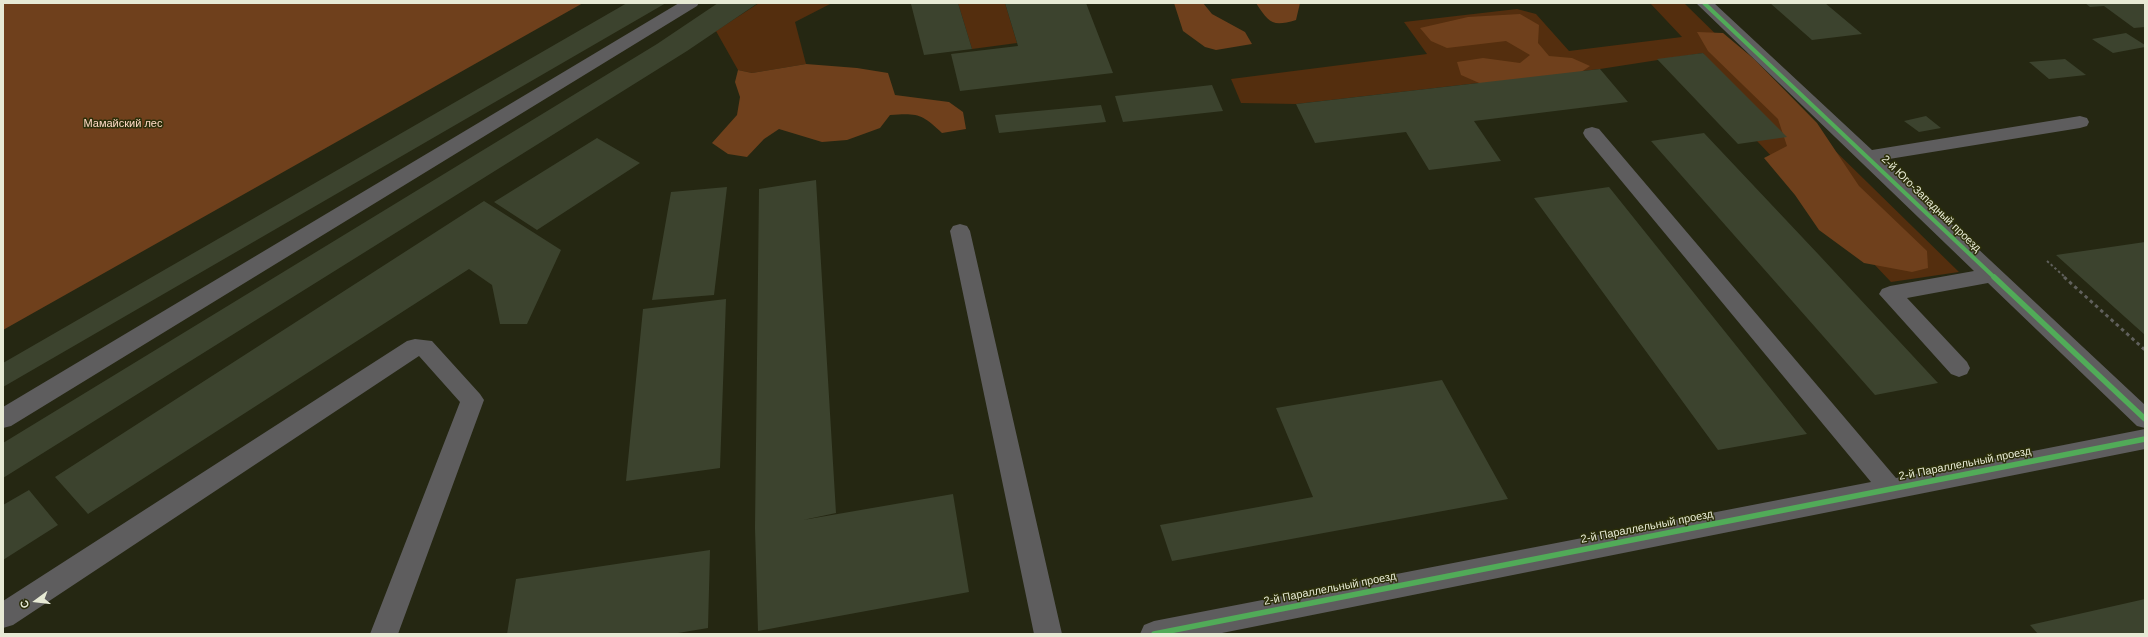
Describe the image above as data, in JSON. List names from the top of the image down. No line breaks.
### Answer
{"streets":{"street":["2-й Юго-Западный проезд","2-й Параллельный проезд"]},"parks":["Мамайский лес"],"north":"left"}
